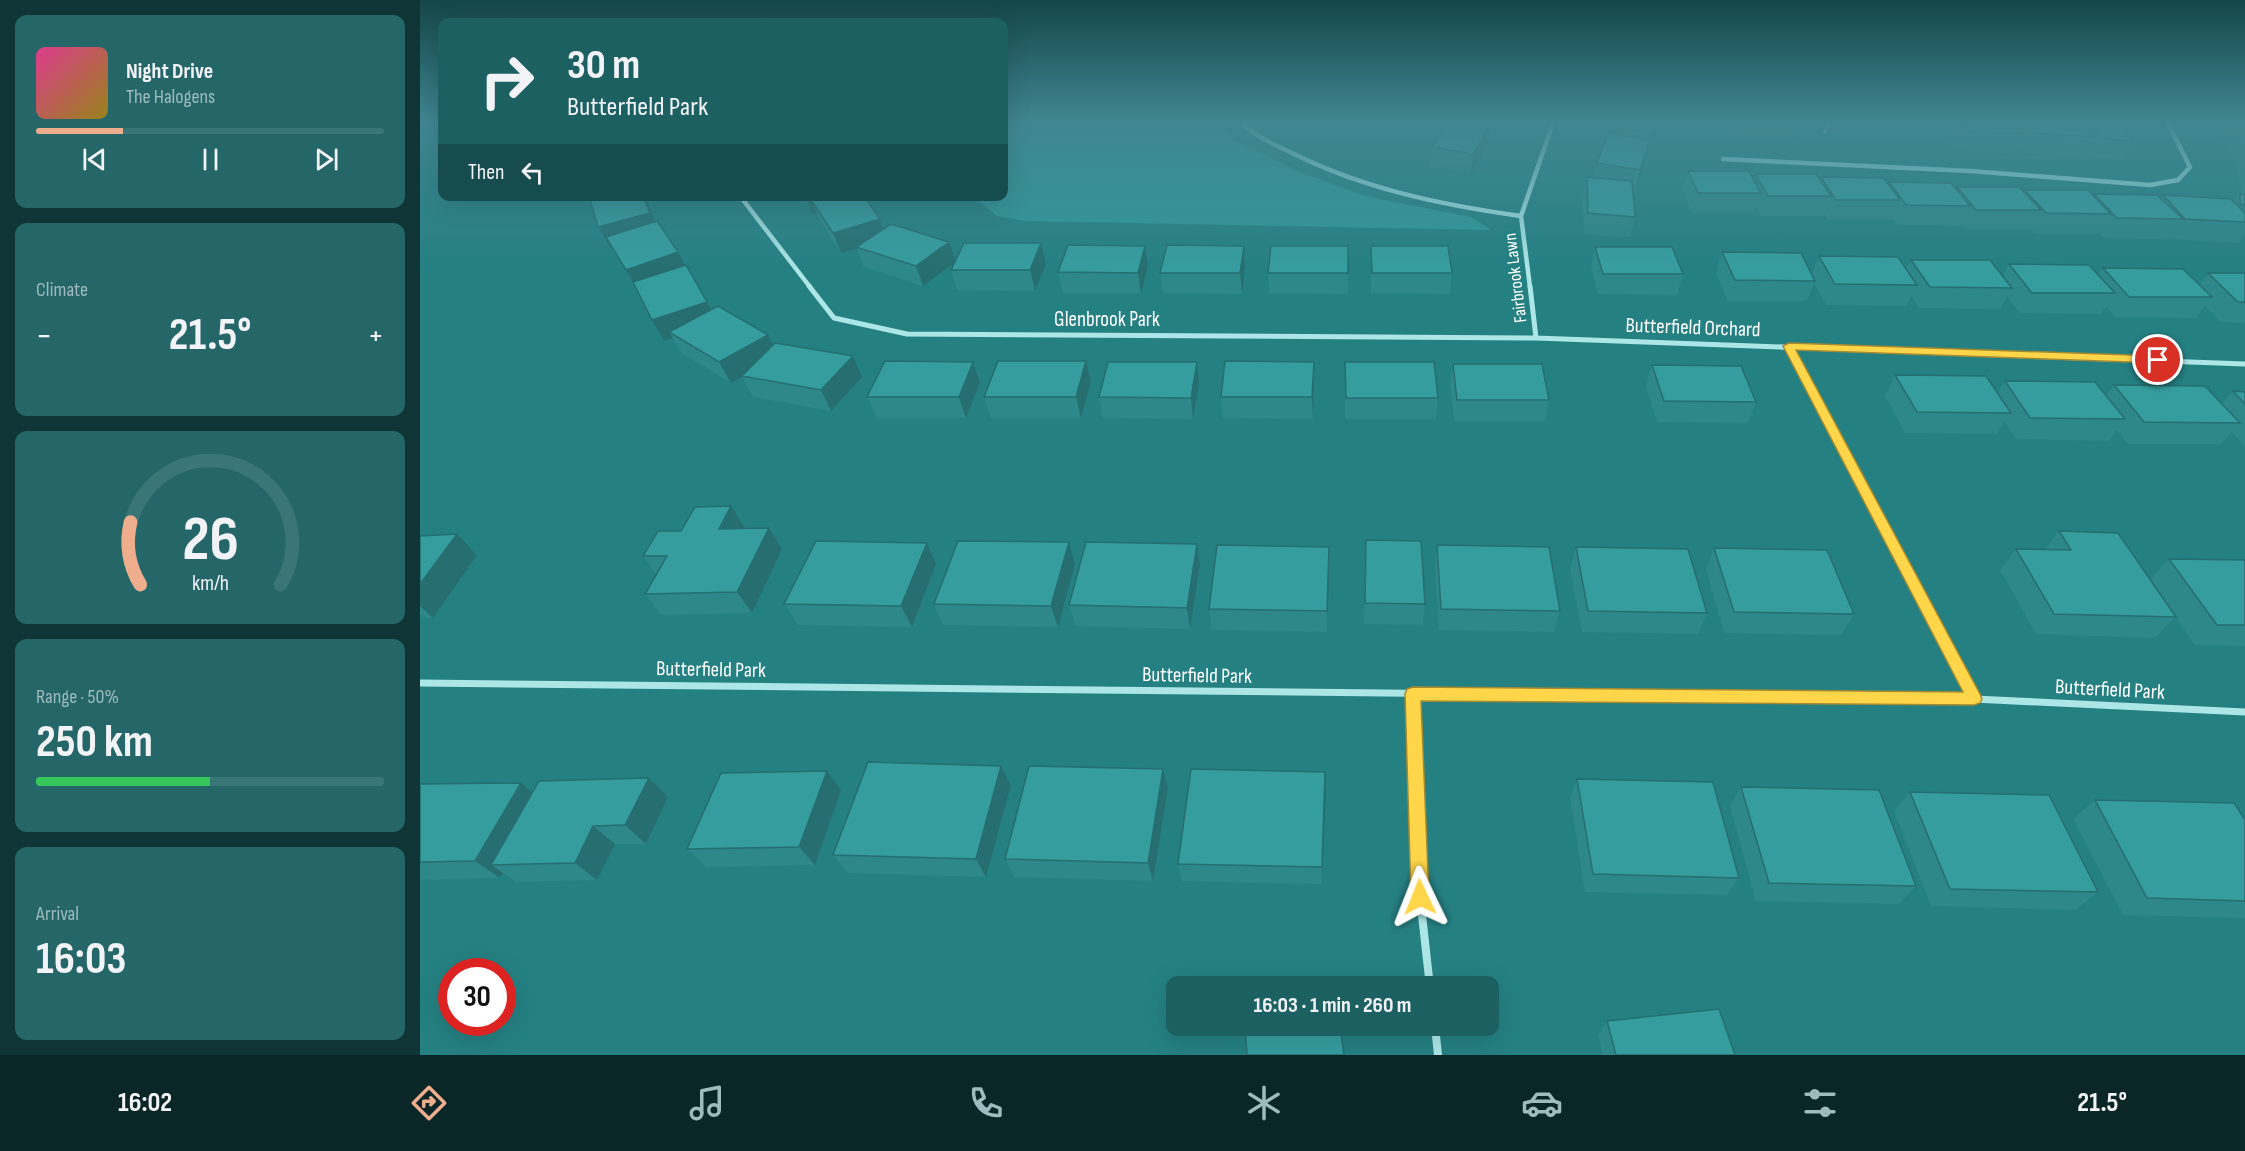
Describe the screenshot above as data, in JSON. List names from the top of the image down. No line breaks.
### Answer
{"streets":{"street":["Fairbrook Lawn","Glenbrook Park","Butterfield Orchard","Butterfield Park"]},"crossings":[["Fairbrook Lawn","Glenbrook Park"],["Fairbrook Lawn","Butterfield Orchard"],["Glenbrook Park","Butterfield Orchard"]],"page":{"turn":["30 m","Butterfield Park"],"song":["Night Drive","The Halogens"],"then":"Then","tile":["Climate",["Range · 50%","250 km"],["Arrival","16:03"]],"heat":["−","21.5°","+"],"limit":"30","trip":"16:03 · 1 min · 260 m","tabs":["16:02","21.5°"],"gauge":["26","km/h"]}}
